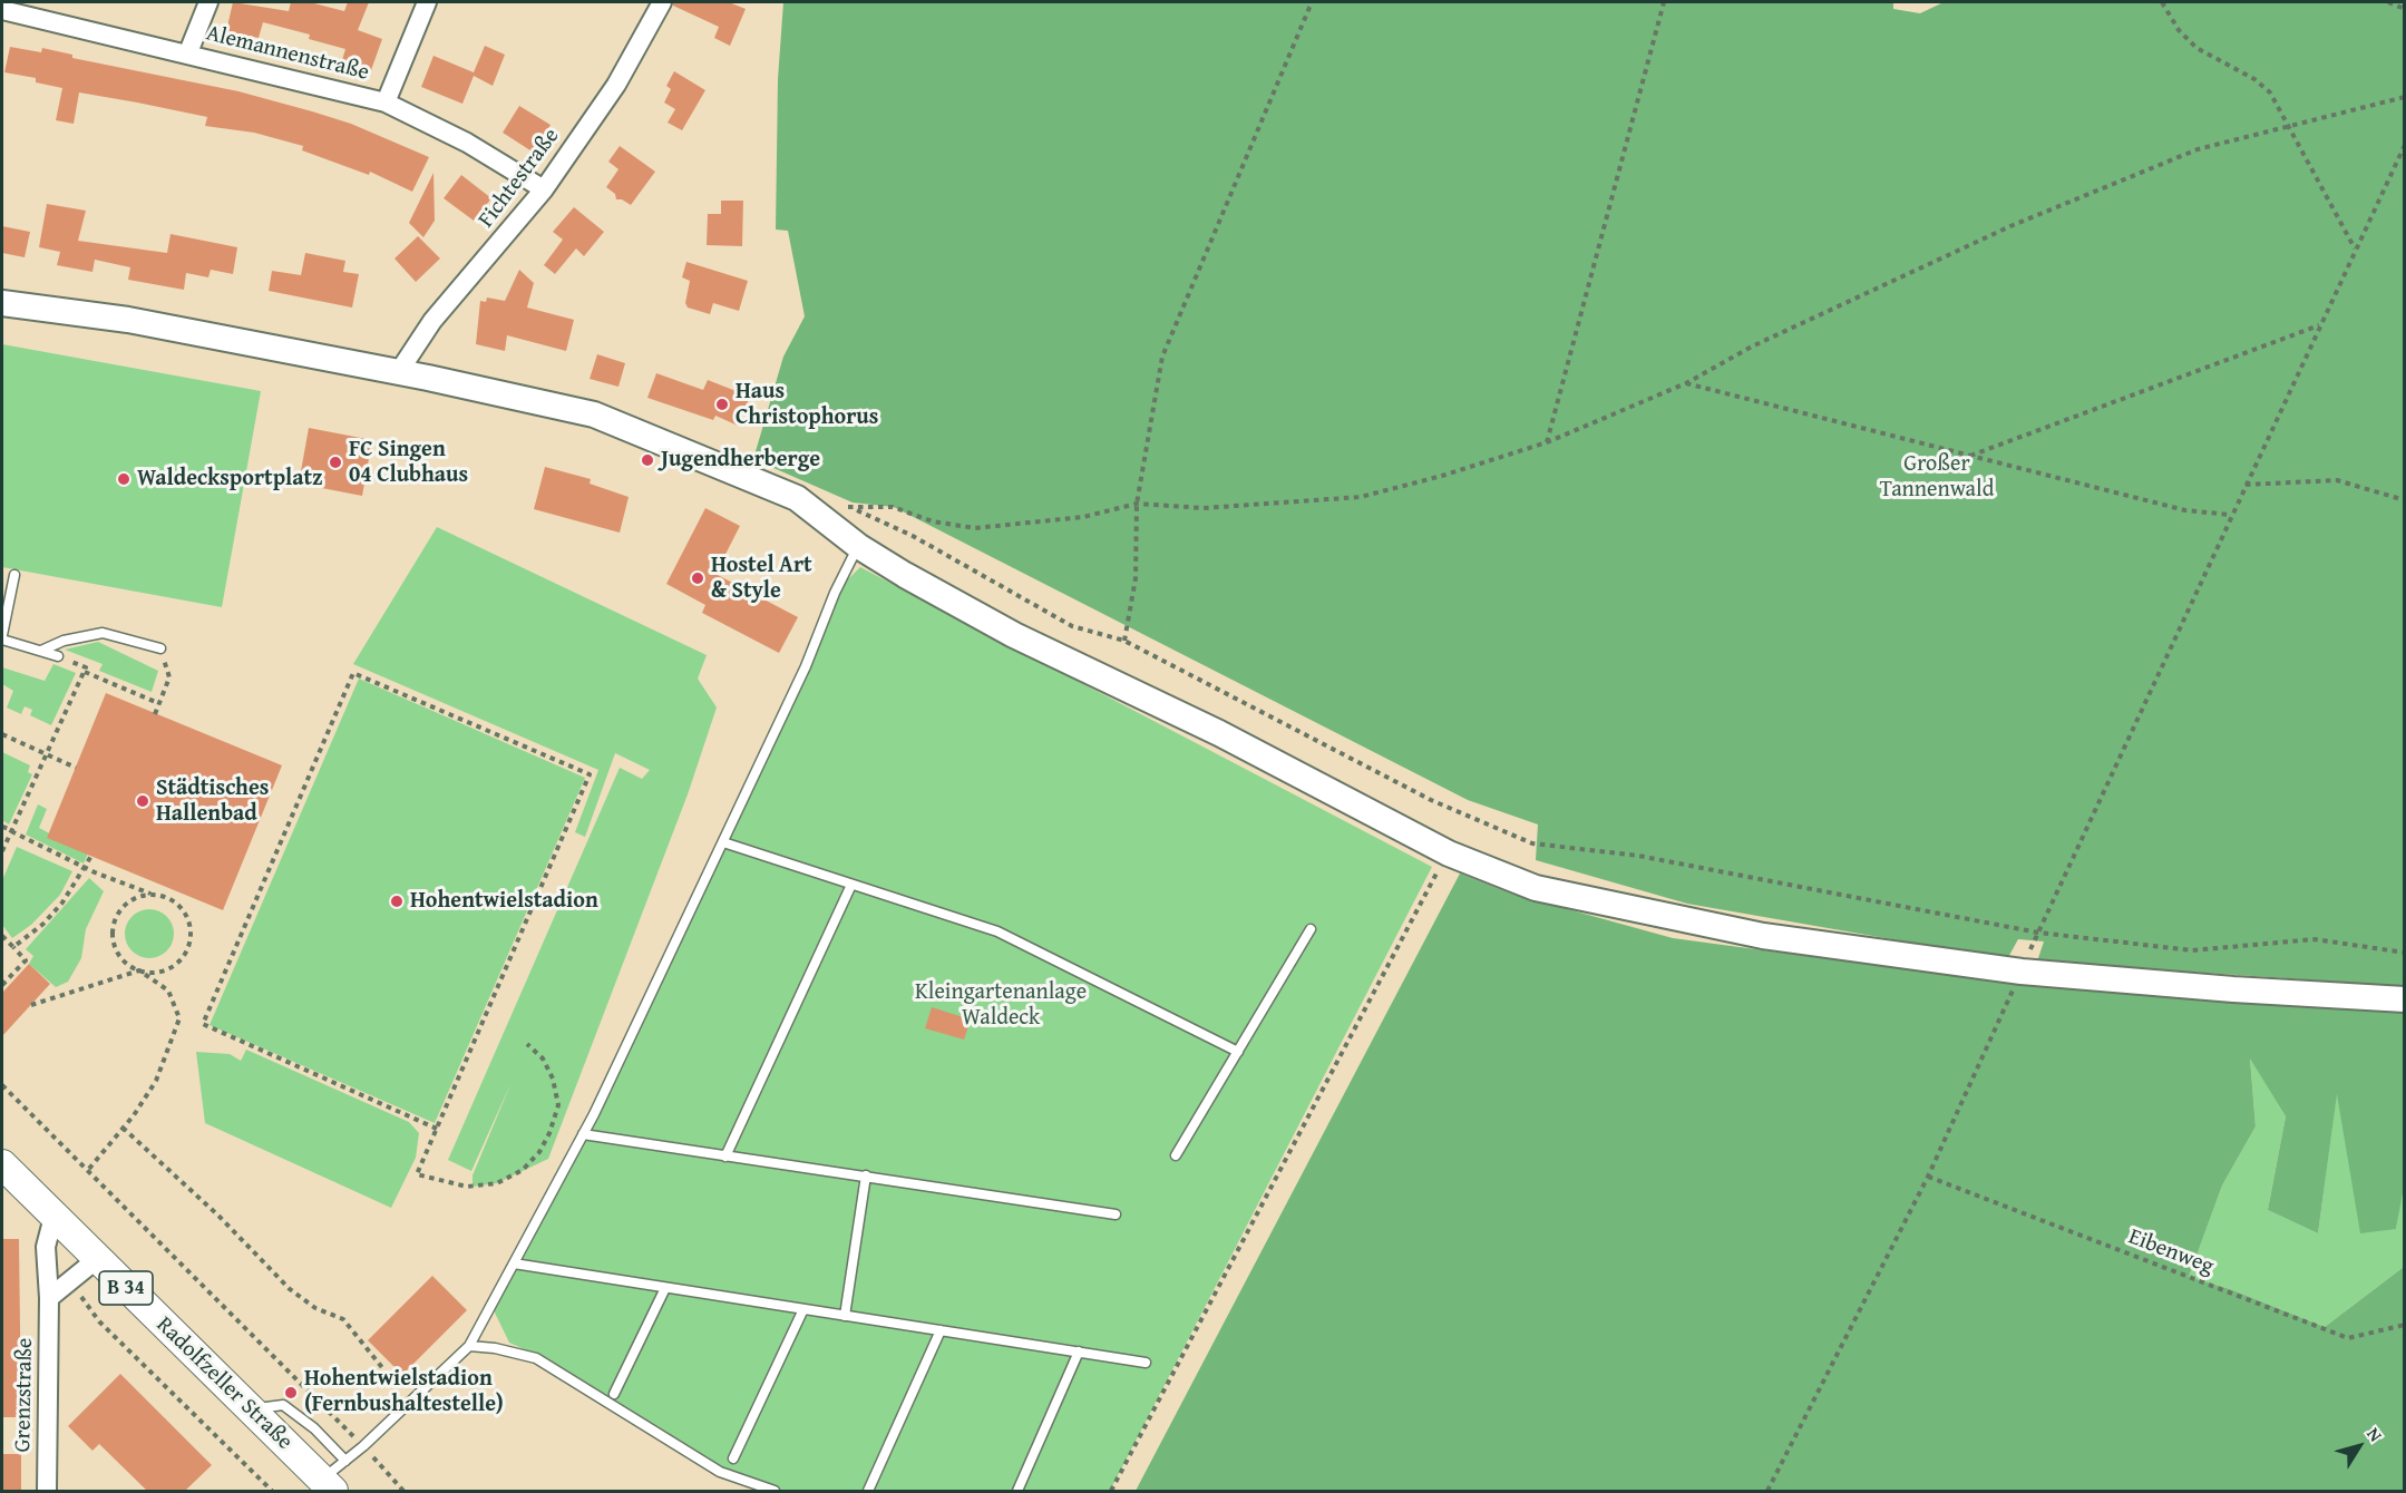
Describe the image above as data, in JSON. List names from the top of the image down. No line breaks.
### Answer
{"streets":{"main road":["B 34","Radolfzeller Straße"],"street":["Alemannenstraße","Fichtestraße","Grenzstraße"],"path":["Eibenweg"]},"crossings":[["Alemannenstraße","Fichtestraße"],["Radolfzeller Straße","Grenzstraße"]],"parks":["Großer Tannenwald","Kleingartenanlage Waldeck"],"places":["Haus Christophorus","Jugendherberge","FC Singen 04 Clubhaus","Waldecksportplatz","Hostel Art & Style","Städtisches Hallenbad","Hohentwielstadion","Hohentwielstadion (Fernbushaltestelle)"],"north":"top right"}
